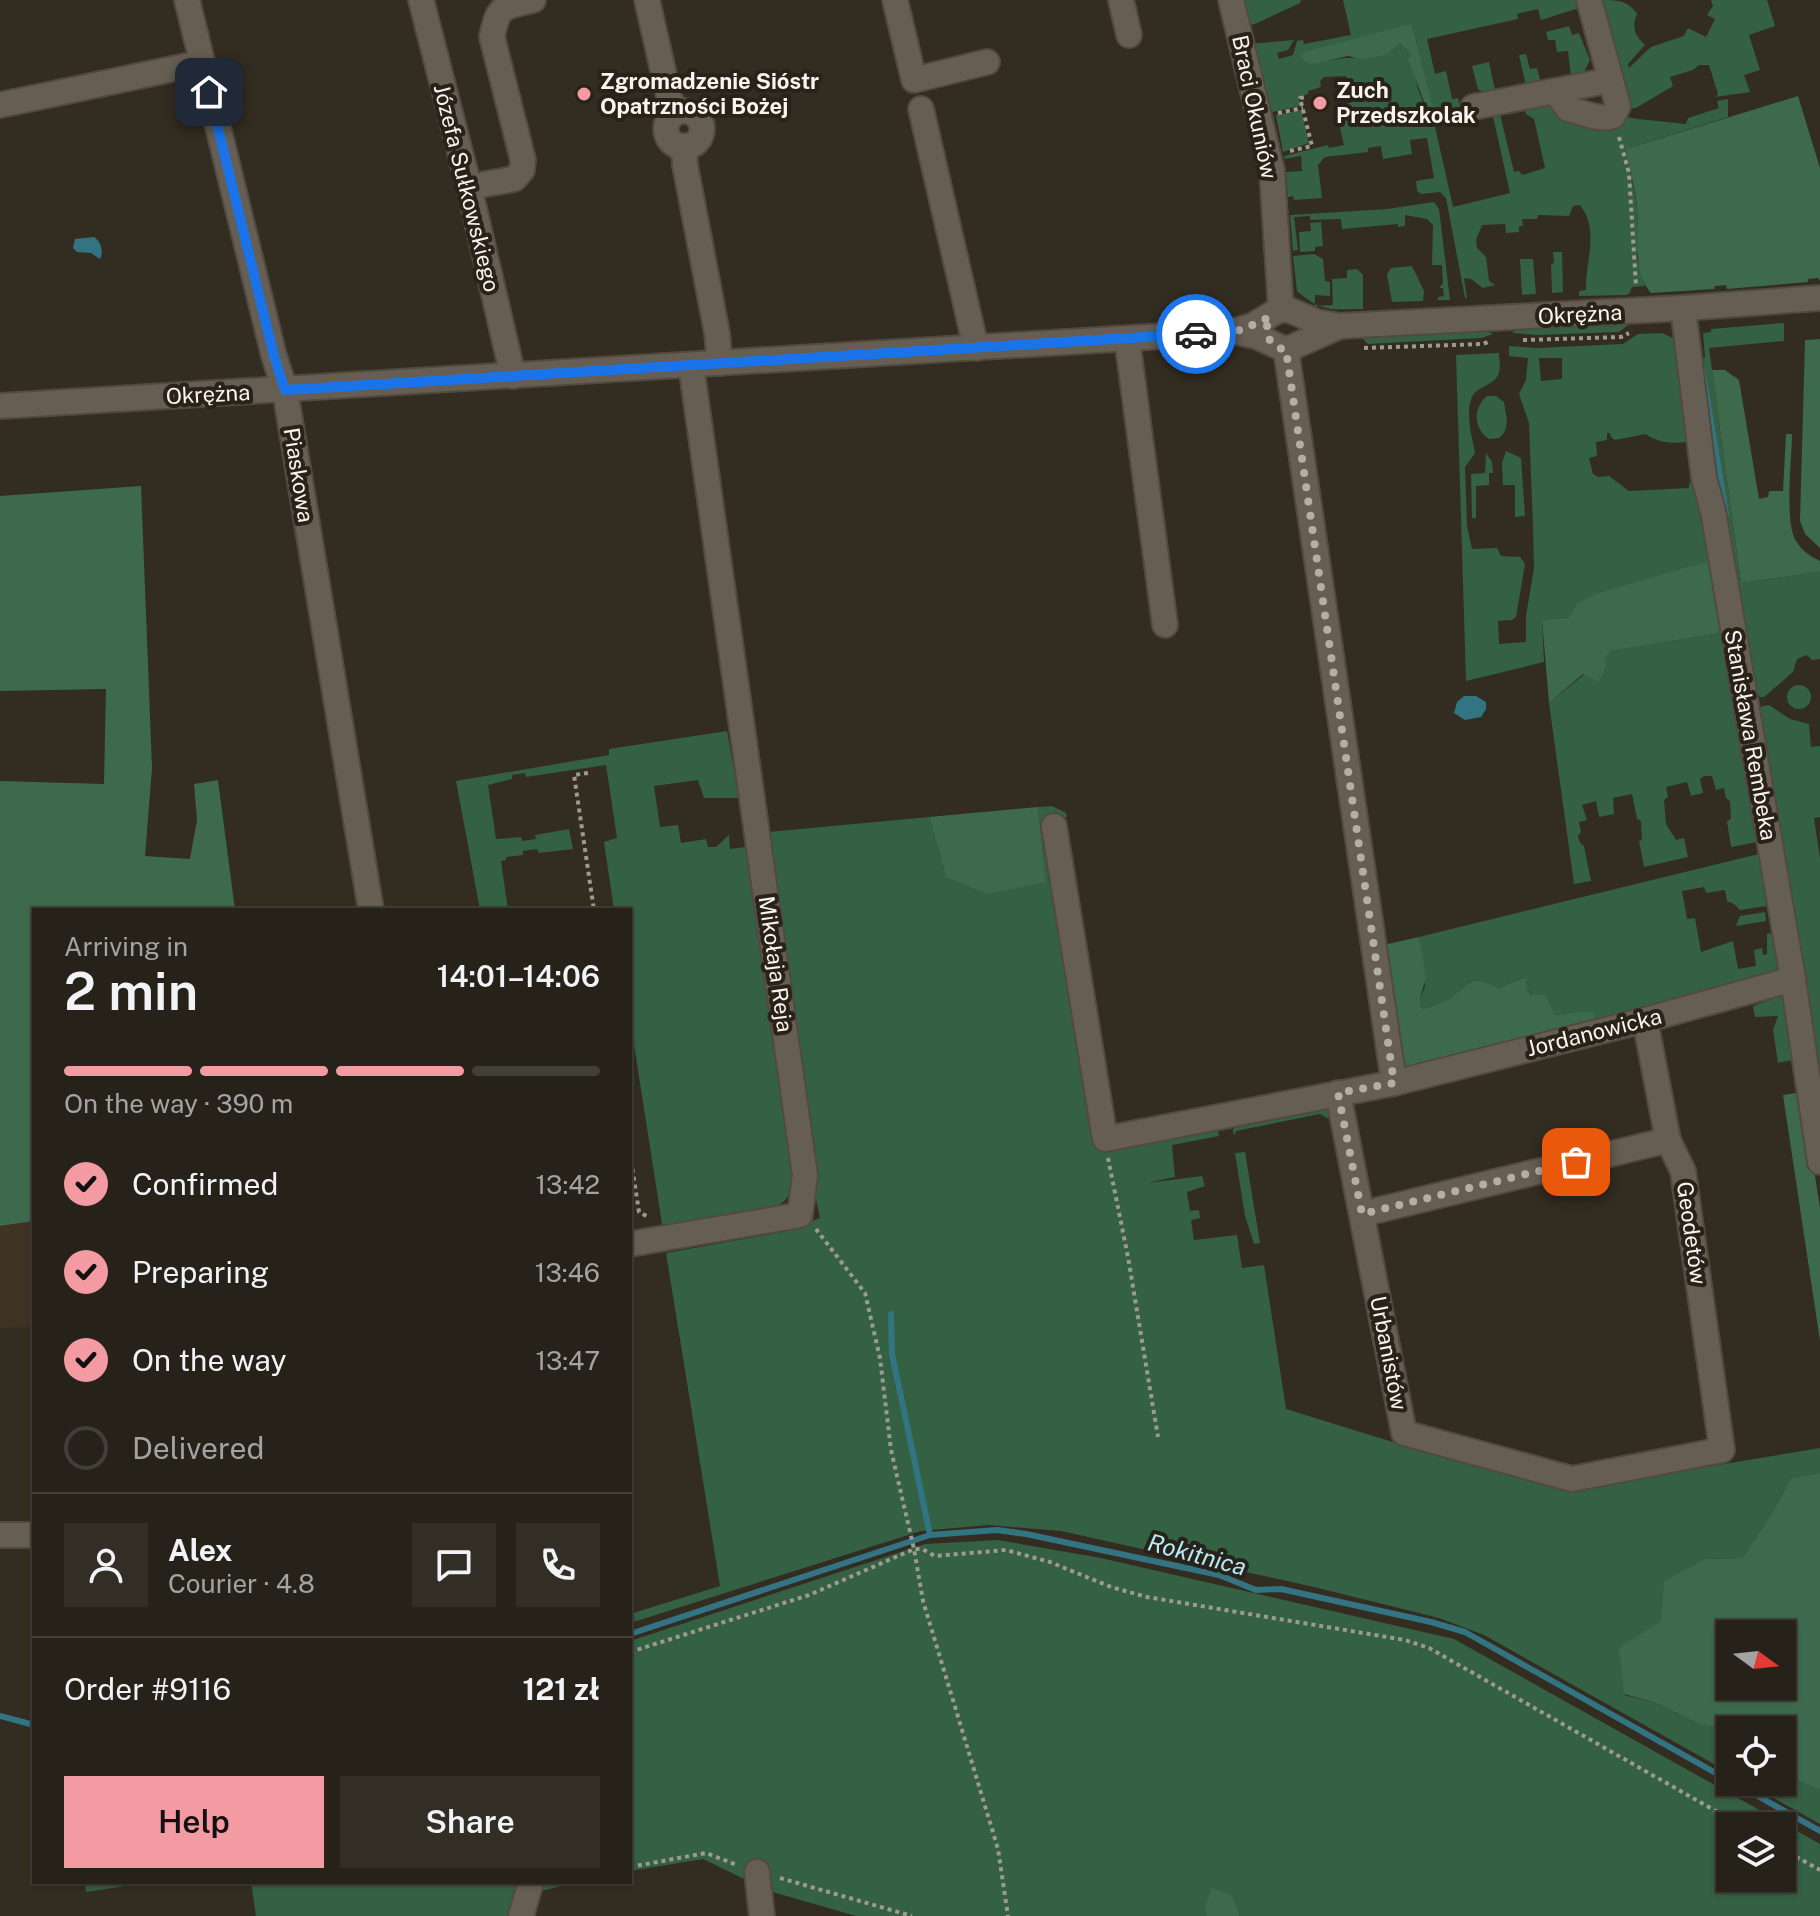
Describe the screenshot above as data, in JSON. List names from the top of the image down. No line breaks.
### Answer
{"streets":{"street":["Braci Okuniów","Józefa Sułkowskiego","Okrężna","Piaskowa","Stanisława Rembeka","Mikołaja Reja","Jordanowicka","Geodetów","Urbanistów"]},"crossings":[["Braci Okuniów","Okrężna"],["Józefa Sułkowskiego","Okrężna"],["Okrężna","Piaskowa"],["Okrężna","Stanisława Rembeka"],["Okrężna","Mikołaja Reja"],["Stanisława Rembeka","Jordanowicka"],["Jordanowicka","Geodetów"],["Jordanowicka","Urbanistów"],["Geodetów","Urbanistów"]],"water":["Rokitnica"],"places":["Zgromadzenie Sióstr Opatrzności Bożej","Zuch Przedszkolak"],"north":"right","page":{"heading":["2 min","Arriving in","14:01–14:06"],"panel":["Alex","Courier · 4.8","Order #9116","121 zł"],"bar":"On the way · 390 m","list":[["Confirmed","13:42"],["Preparing","13:46"],["On the way","13:47"],"Delivered"],"buttons":["Help","Share"]}}
